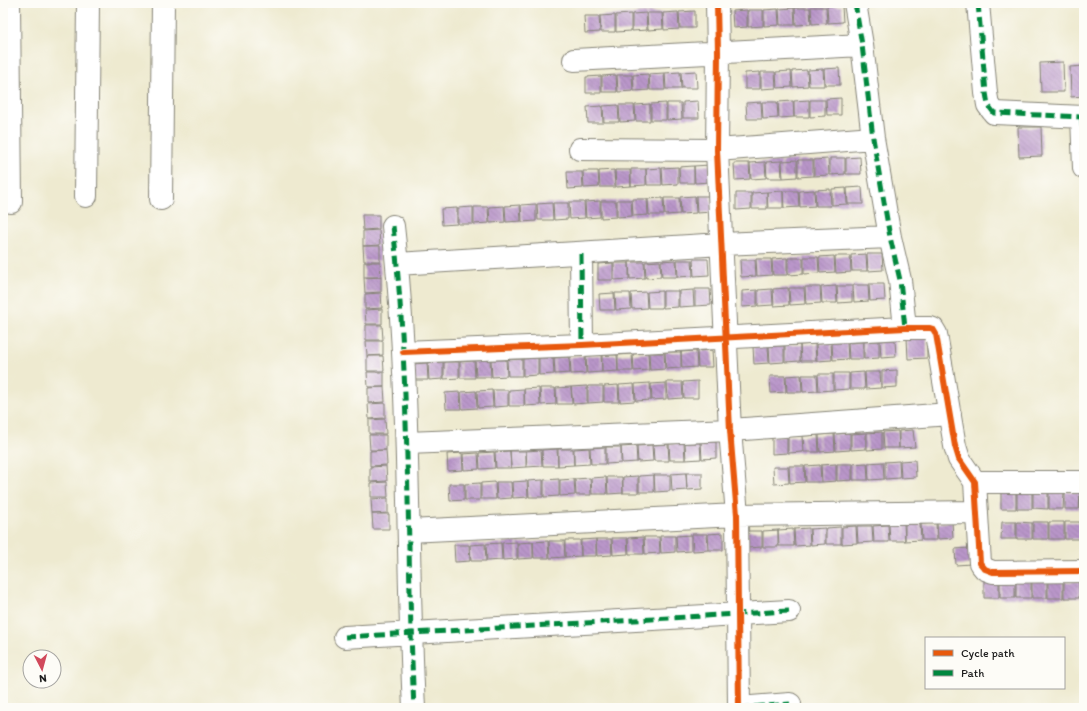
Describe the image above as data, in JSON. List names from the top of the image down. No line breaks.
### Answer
{"legend":["Cycle path","Path"],"north":"bottom"}
